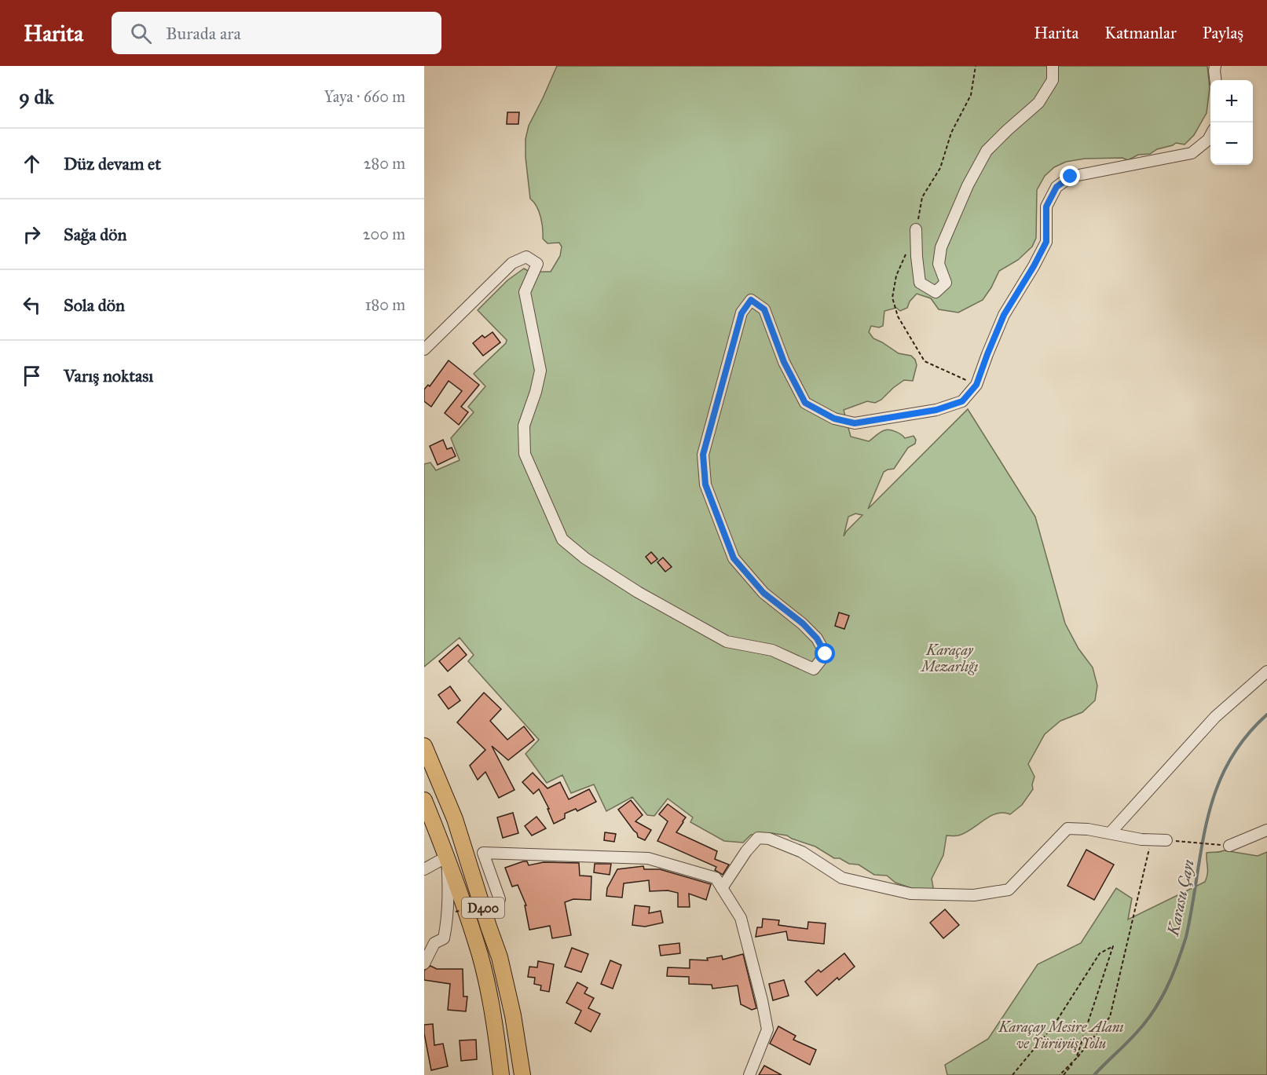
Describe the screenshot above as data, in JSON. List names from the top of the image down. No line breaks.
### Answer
{"streets":{"highway":["D400"]},"water":["Karasu Çayı"],"parks":["Karaçay Mezarlığı","Karaçay Mesire Alanı ve Yürüyüş Yolu"],"page":{"header":"Harita","search":"Burada ara","nav":["Harita","Katmanlar","Paylaş"],"heading":["9 dk","Yaya · 660 m"],"map_buttons":["+","−"],"list":[["Düz devam et","280 m"],["Sağa dön","200 m"],["Sola dön","180 m"],"Varış noktası"]}}
